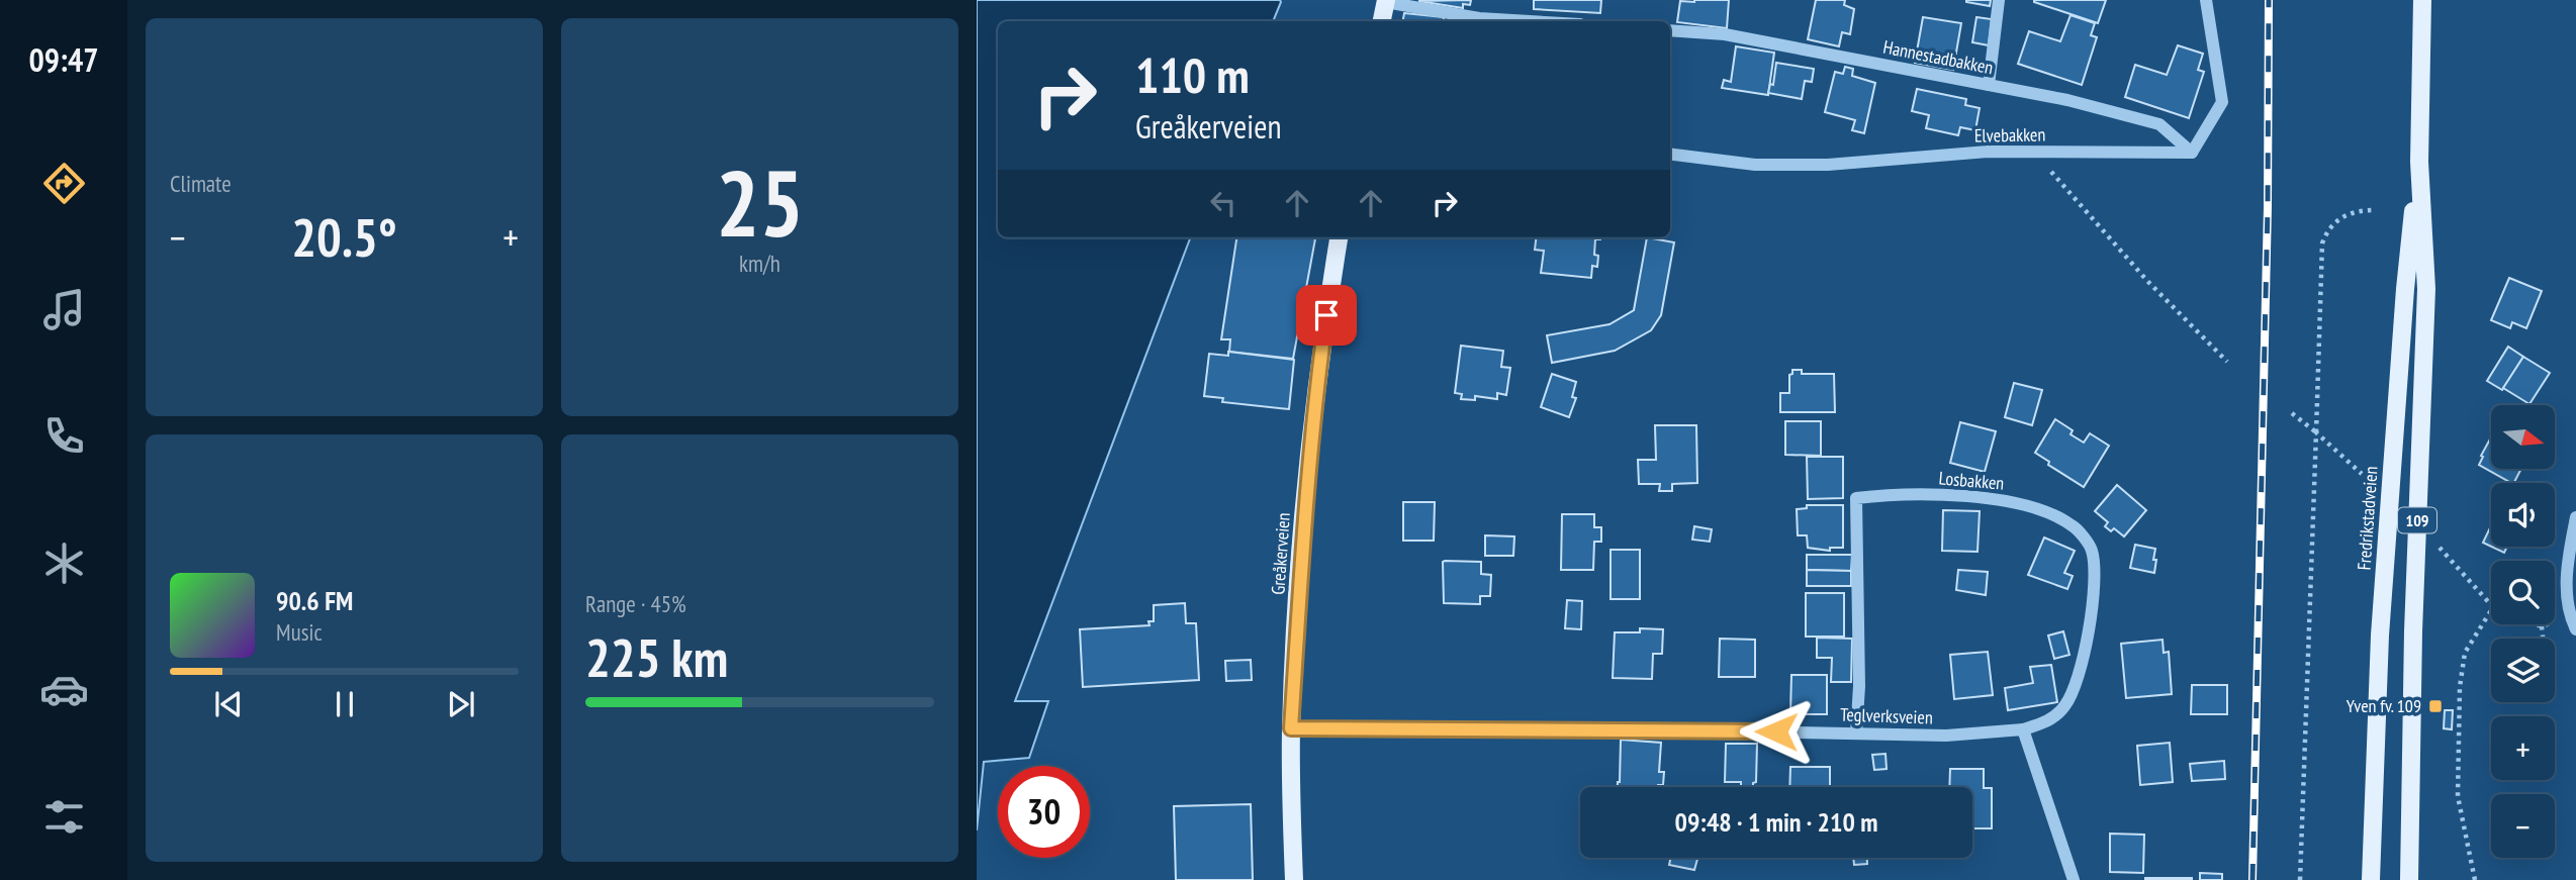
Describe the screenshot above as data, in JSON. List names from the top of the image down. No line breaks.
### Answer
{"streets":{"main road":["Fredrikstadveien","109","Greåkerveien"],"street":["Hannestadbakken","Elvebakken","Losbakken","Teglverksveien"]},"crossings":[["Hannestadbakken","Elvebakken"],["Losbakken","Teglverksveien"],["Greåkerveien","Teglverksveien"]],"places":{"transit":["Yven fv. 109"]},"north":"right","page":{"tabs":"09:47","tile":["Climate",["25","km/h"],["Range · 45%","225 km"]],"turn":["110 m","Greåkerveien"],"heat":["−","20.5°","+"],"map_buttons":["+","−"],"song":["90.6 FM","Music"],"limit":"30","trip":"09:48 · 1 min · 210 m"}}
